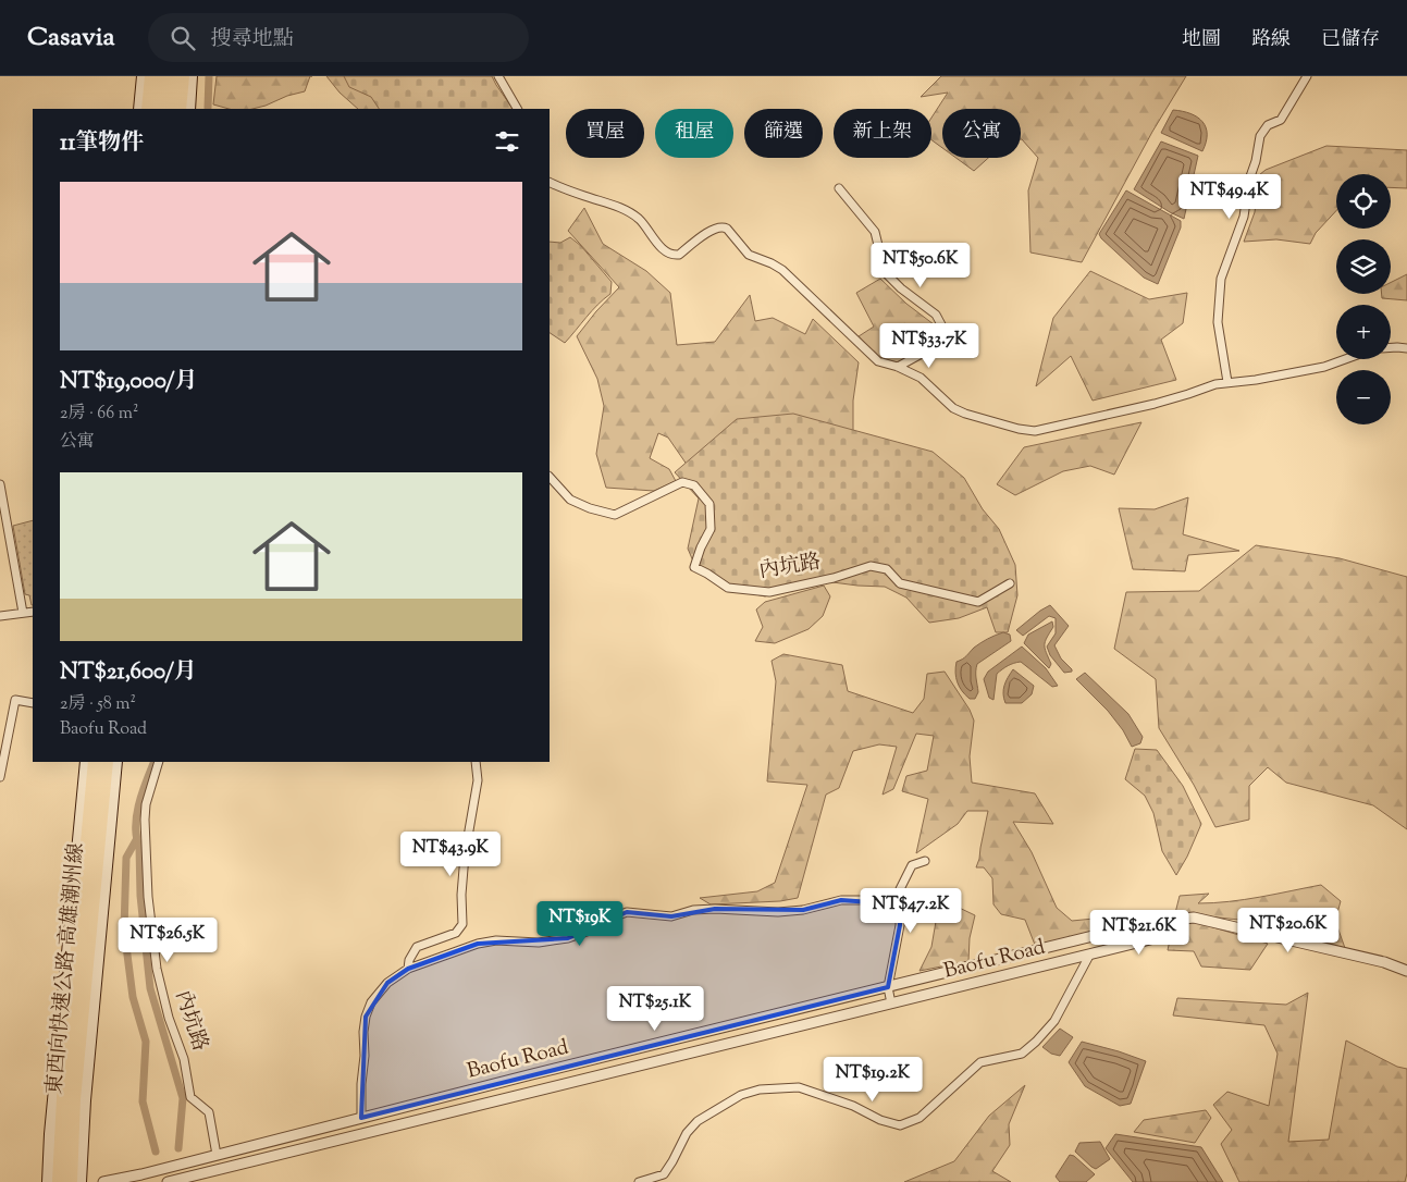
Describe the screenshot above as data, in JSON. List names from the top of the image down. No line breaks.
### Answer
{"streets":{"highway":["東西向快速公路 高雄潮州線"],"street":["內坑路","Baofu Road"]},"crossings":[["內坑路","Baofu Road"]],"page":{"header":"Casavia","search":"搜尋地點","nav":["地圖","路線","已儲存"],"chip":["買屋","租屋","篩選","新上架","公寓"],"heading":"11筆物件","map_buttons":["+","−"],"price":["NT$49.4K","NT$50.6K","NT$33.7K","NT$43.9K","NT$47.2K","NT$19K","NT$20.6K","NT$21.6K","NT$26.5K","NT$25.1K","NT$19.2K"],"list":[{"name":"NT$19,000/月","note":"2房 · 66 m² · 公寓"},{"name":"NT$21,600/月","note":"2房 · 58 m² · Baofu Road"}]}}
